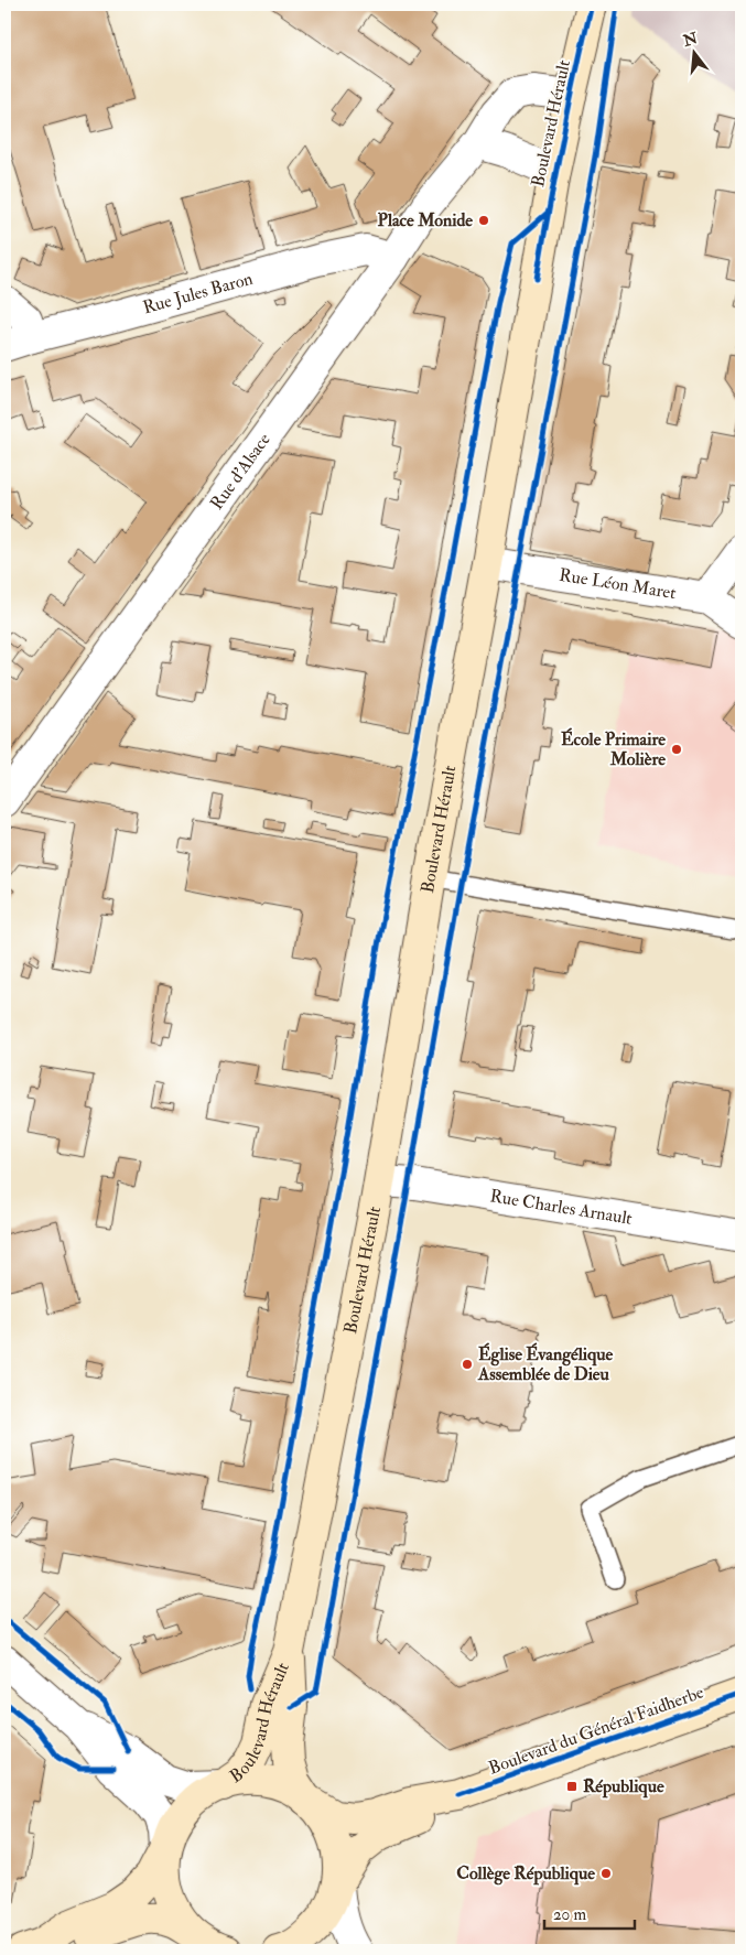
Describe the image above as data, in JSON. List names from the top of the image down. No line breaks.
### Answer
{"streets":{"main road":["Boulevard Hérault","Boulevard du Général Faidherbe"],"street":["Rue Jules Baron","Rue d’Alsace","Rue Léon Maret","Rue Charles Arnault"]},"crossings":[["Boulevard Hérault","Rue d’Alsace"],["Boulevard Hérault","Rue Léon Maret"],["Boulevard Hérault","Rue Charles Arnault"],["Boulevard Hérault","Boulevard du Général Faidherbe"],["Rue Jules Baron","Rue d’Alsace"]],"places":{"other":["Place Monide","École Primaire Molière","Église Évangélique Assemblée de Dieu","Collège République"],"transit":["République"]},"scale_bar":"20 m","north":"top"}
